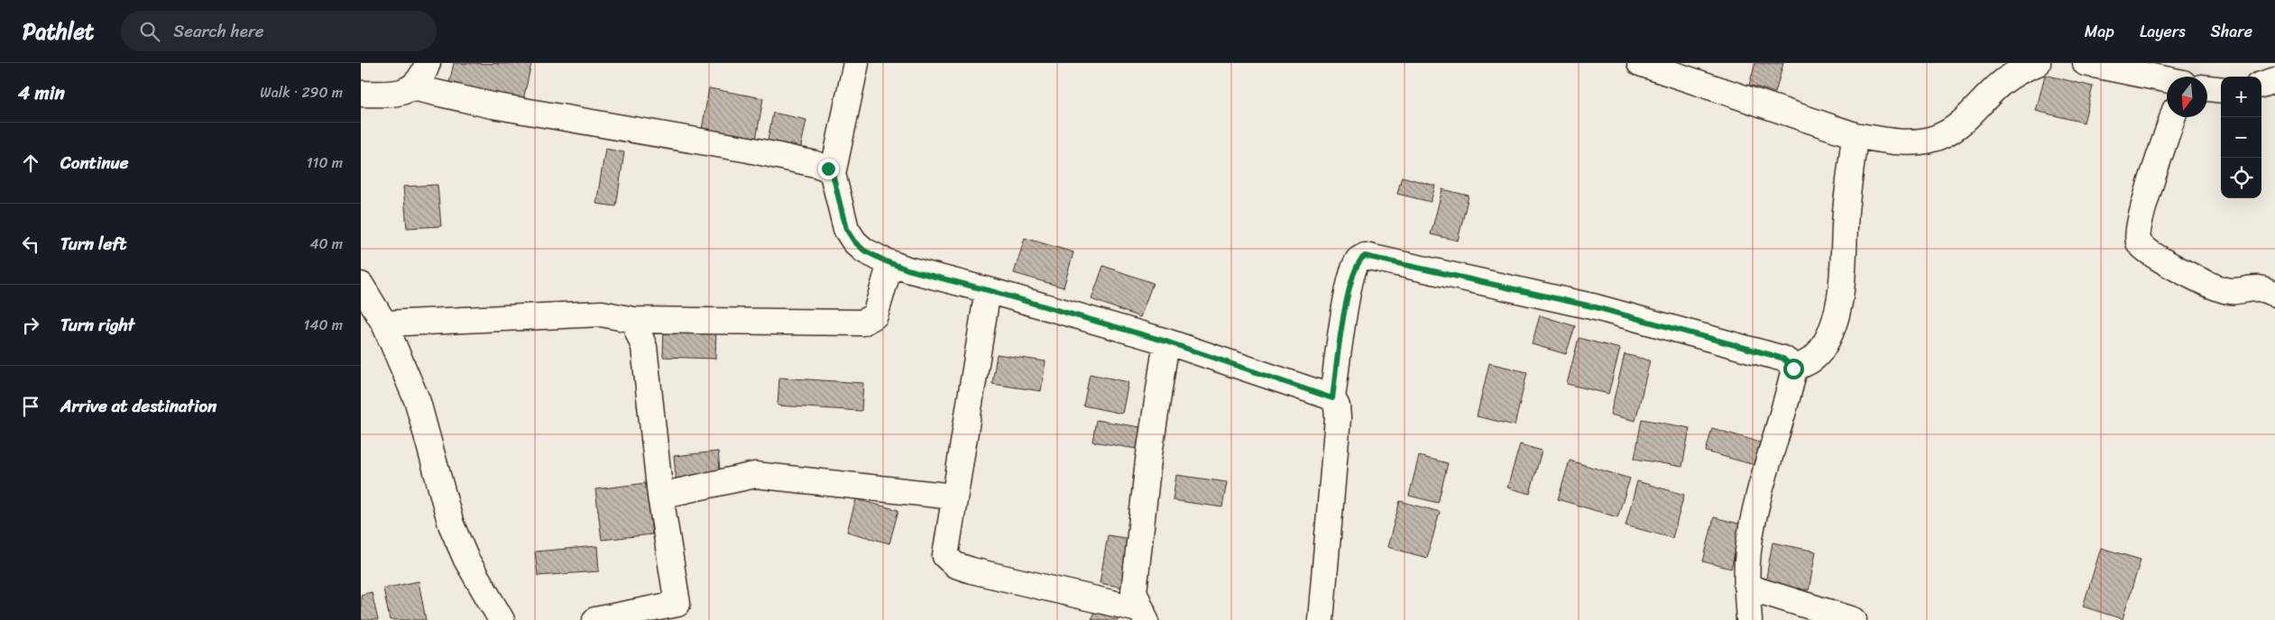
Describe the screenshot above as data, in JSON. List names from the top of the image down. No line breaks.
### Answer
{"north":"bottom","page":{"header":"Pathlet","search":"Search here","nav":["Map","Layers","Share"],"heading":["4 min","Walk · 290 m"],"map_buttons":["+","−"],"list":[["Continue","110 m"],["Turn left","40 m"],["Turn right","140 m"],"Arrive at destination"]}}
